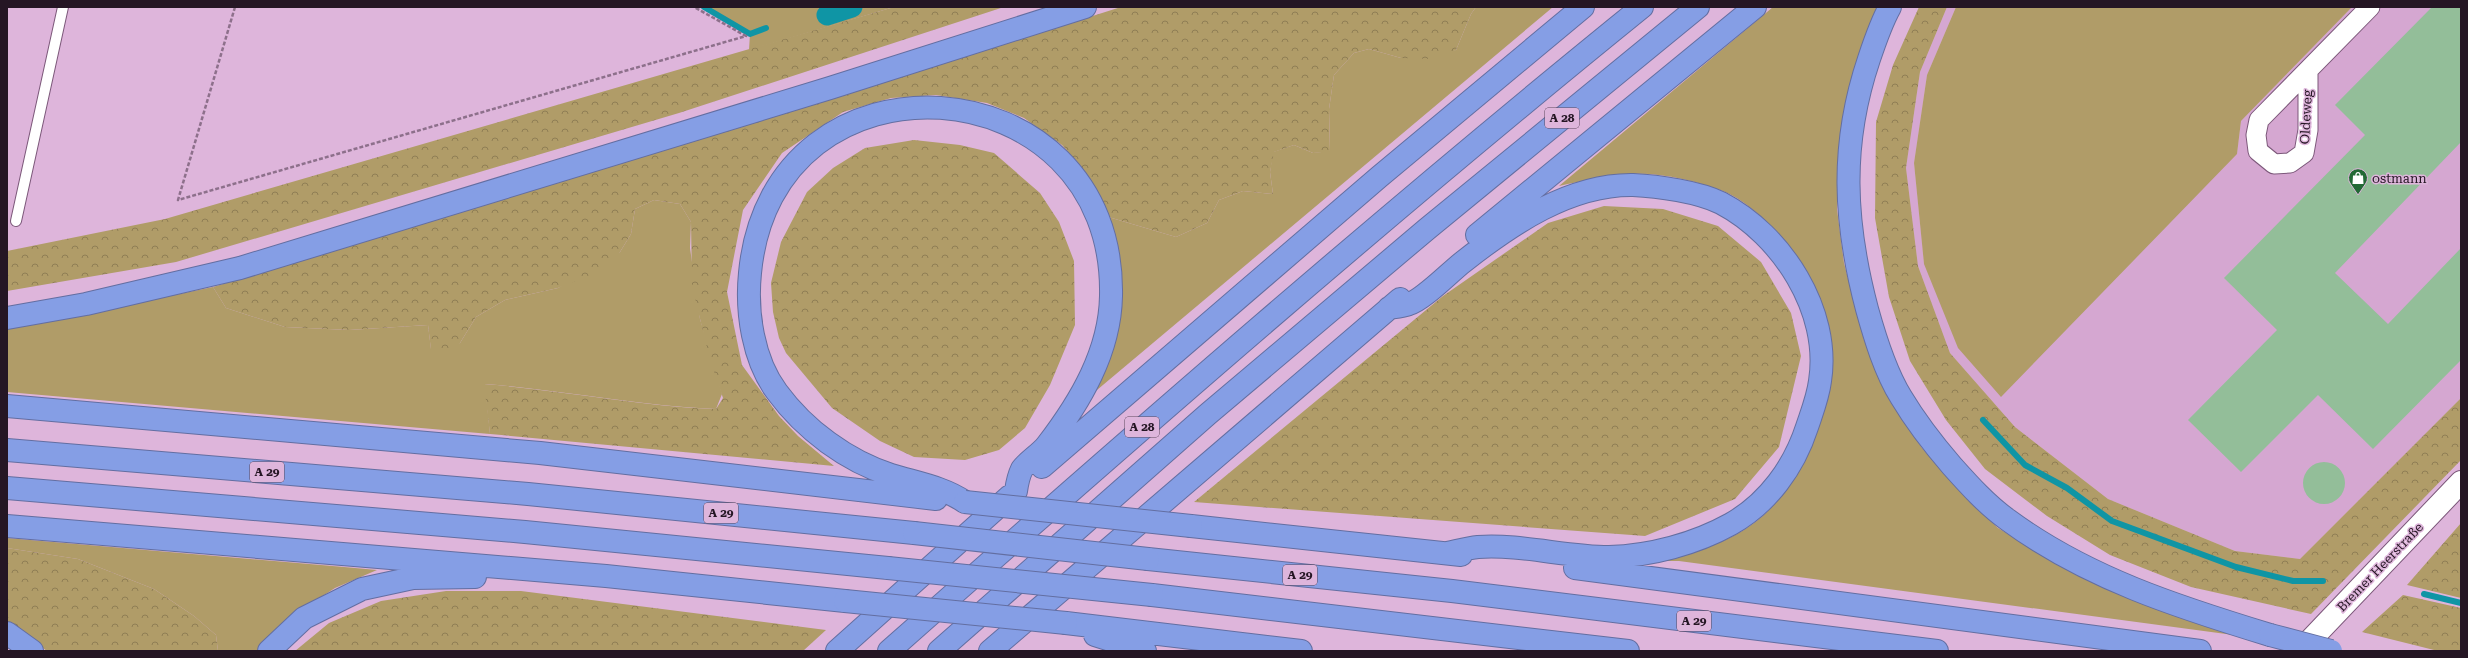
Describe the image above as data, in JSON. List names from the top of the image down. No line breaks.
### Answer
{"streets":{"highway":["A 28","A 29"],"main road":["Bremer Heerstraße"],"street":["Oldeweg"]},"places":{"shop":["ostmann"]}}
